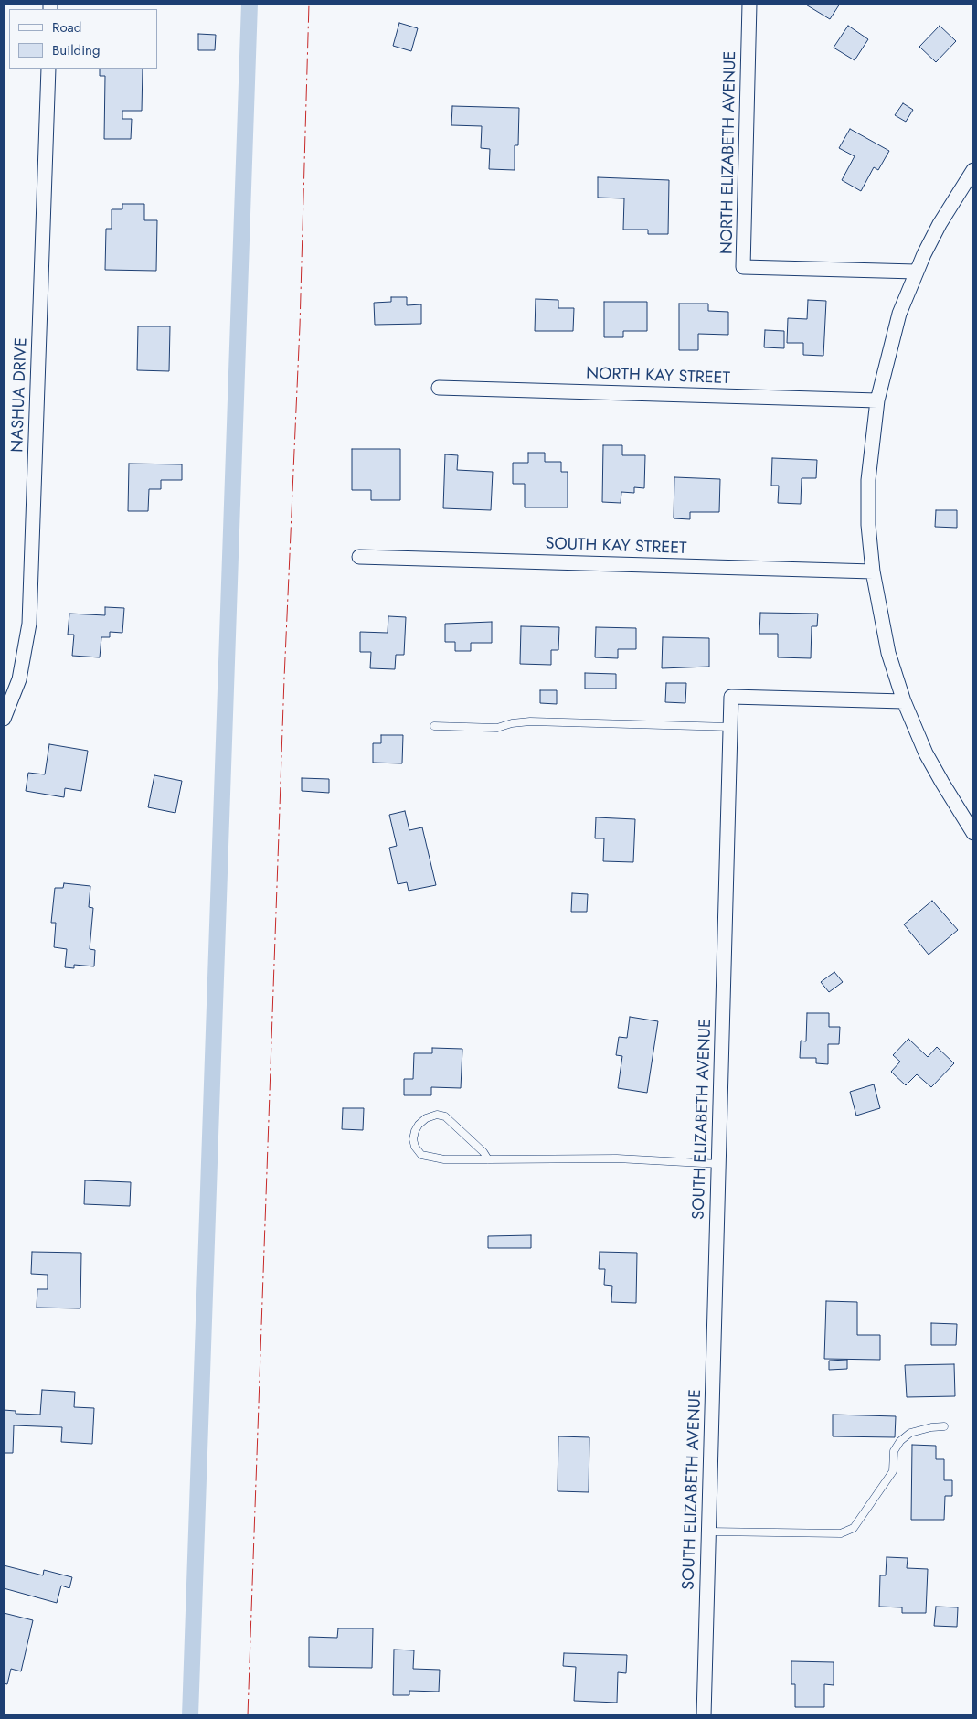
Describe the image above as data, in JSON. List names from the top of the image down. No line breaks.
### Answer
{"streets":{"street":["NORTH ELIZABETH AVENUE","NORTH KAY STREET","NASHUA DRIVE","SOUTH KAY STREET","SOUTH ELIZABETH AVENUE"]},"legend":["Road","Building"]}
